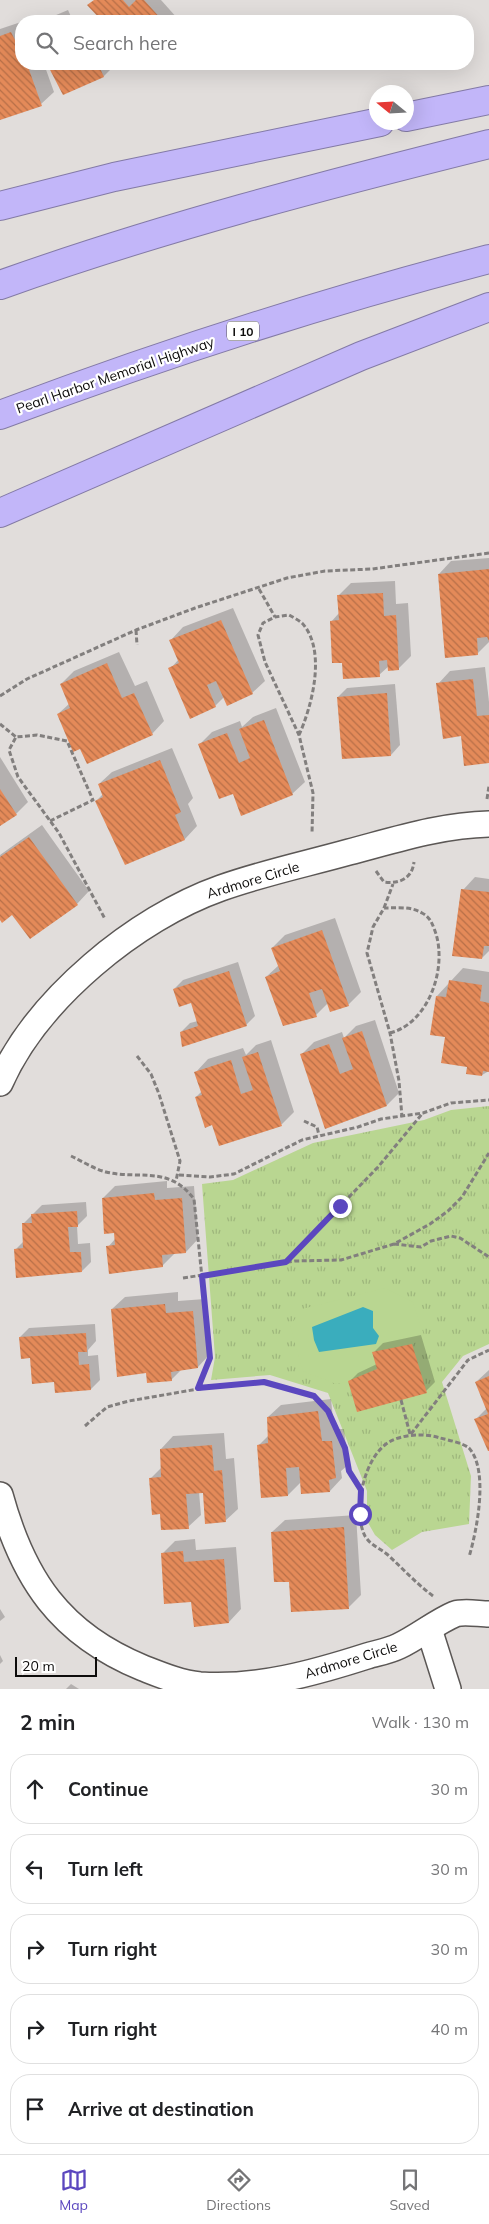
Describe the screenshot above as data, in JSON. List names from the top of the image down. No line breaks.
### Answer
{"streets":{"highway":["I 10","Pearl Harbor Memorial Highway"],"street":["Ardmore Circle"]},"scale_bar":"20 m","north":"left","page":{"search":"Search here","scale":"20 m","heading":["2 min","Walk · 130 m"],"list":[["Continue","30 m"],["Turn left","30 m"],["Turn right","30 m"],["Turn right","40 m"],"Arrive at destination"],"nav":["Map","Directions","Saved"]}}
